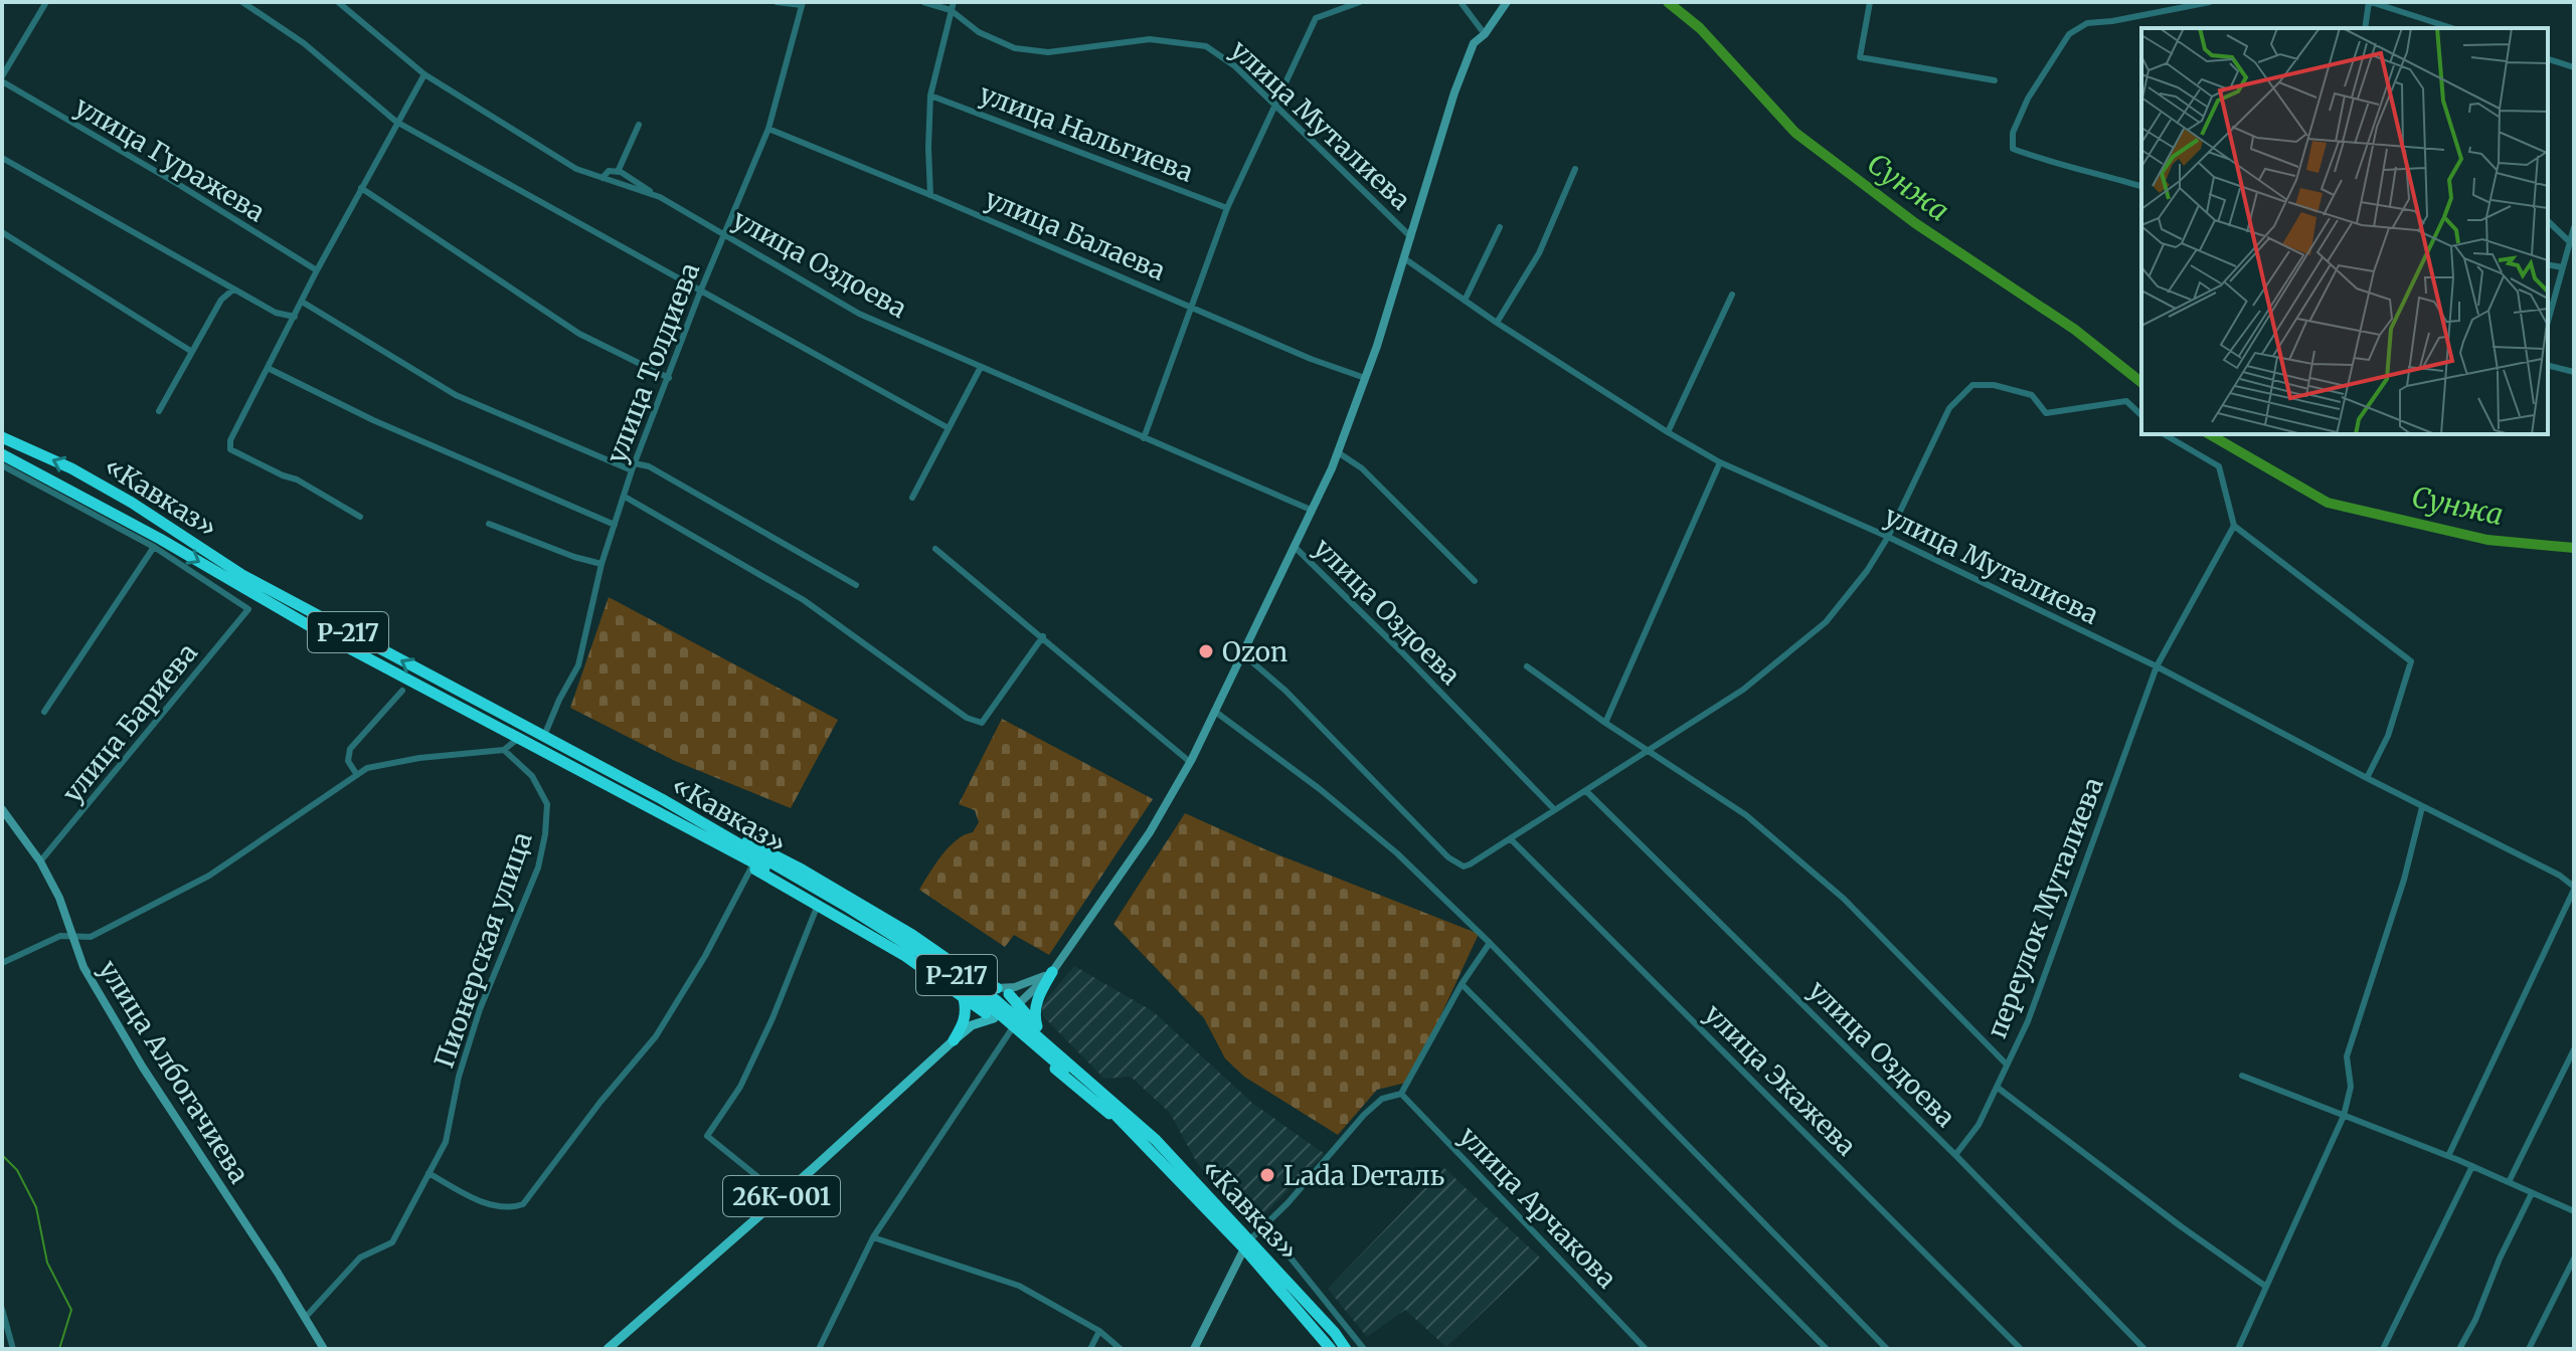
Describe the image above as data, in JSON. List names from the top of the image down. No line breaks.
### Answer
{"streets":{"highway":["«Кавказ»","Р-217"],"main road":["улица Албогачиева","26К-001"],"street":["улица Муталиева","улица Нальгиева","улица Гуражева","улица Балаева","улица Оздоева","улица Толдиева","улица Бариева","переулок Муталиева","Пионерская улица","улица Экажева","улица Арчакова"]},"crossings":[["улица Муталиева","переулок Муталиева"],["улица Балаева","улица Толдиева"],["улица Оздоева","улица Толдиева"],["улица Оздоева","переулок Муталиева"],["улица Толдиева","«Кавказ»"],["«Кавказ»","Р-217"],["улица Бариева","улица Албогачиева"],["Пионерская улица","улица Албогачиева"]],"water":["Сунжа"],"places":["Ozon","Lada Dеталь"]}
